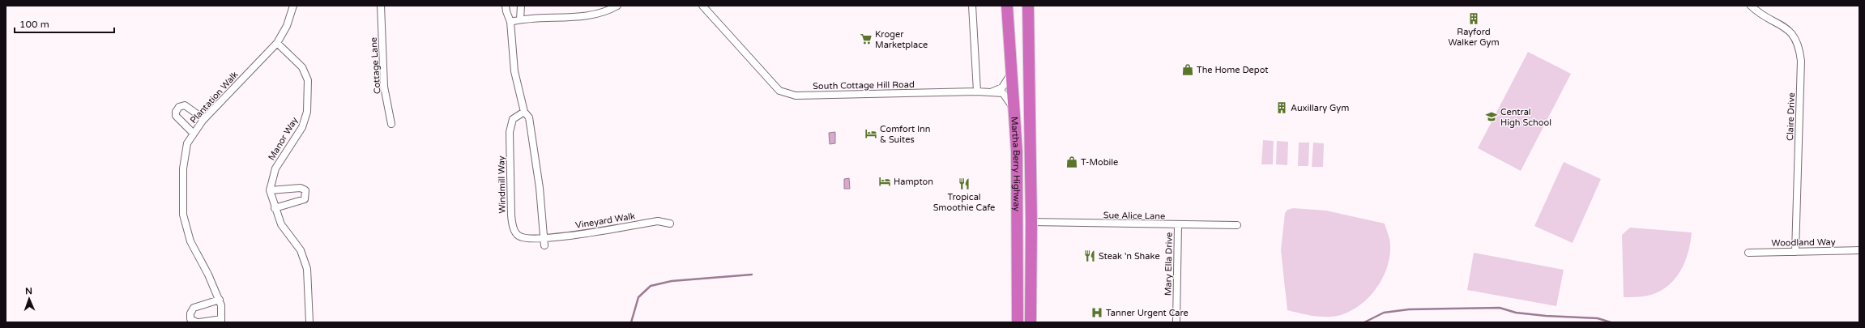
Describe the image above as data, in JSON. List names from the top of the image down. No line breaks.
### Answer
{"streets":{"highway":["Martha Berry Highway"],"street":["Cottage Lane","South Cottage Hill Road","Plantation Walk","Claire Drive","Manor Way","Windmill Way","Sue Alice Lane","Vineyard Walk","Woodland Way","Mary Ella Drive"]},"crossings":[["Plantation Walk","Manor Way"],["Claire Drive","Woodland Way"],["Martha Berry Highway","Sue Alice Lane"],["Windmill Way","Vineyard Walk"],["Sue Alice Lane","Mary Ella Drive"]],"places":{"building":["Rayford Walker Gym","Auxillary Gym"],"supermarket":["Kroger Marketplace"],"shop":["The Home Depot","T-Mobile"],"school or university":["Central High School"],"hotel":["Comfort Inn & Suites","Hampton"],"restaurant":["Tropical Smoothie Cafe","Steak 'n Shake"],"hospital":["Tanner Urgent Care"]},"scale_bar":"100 m","north":"top"}
